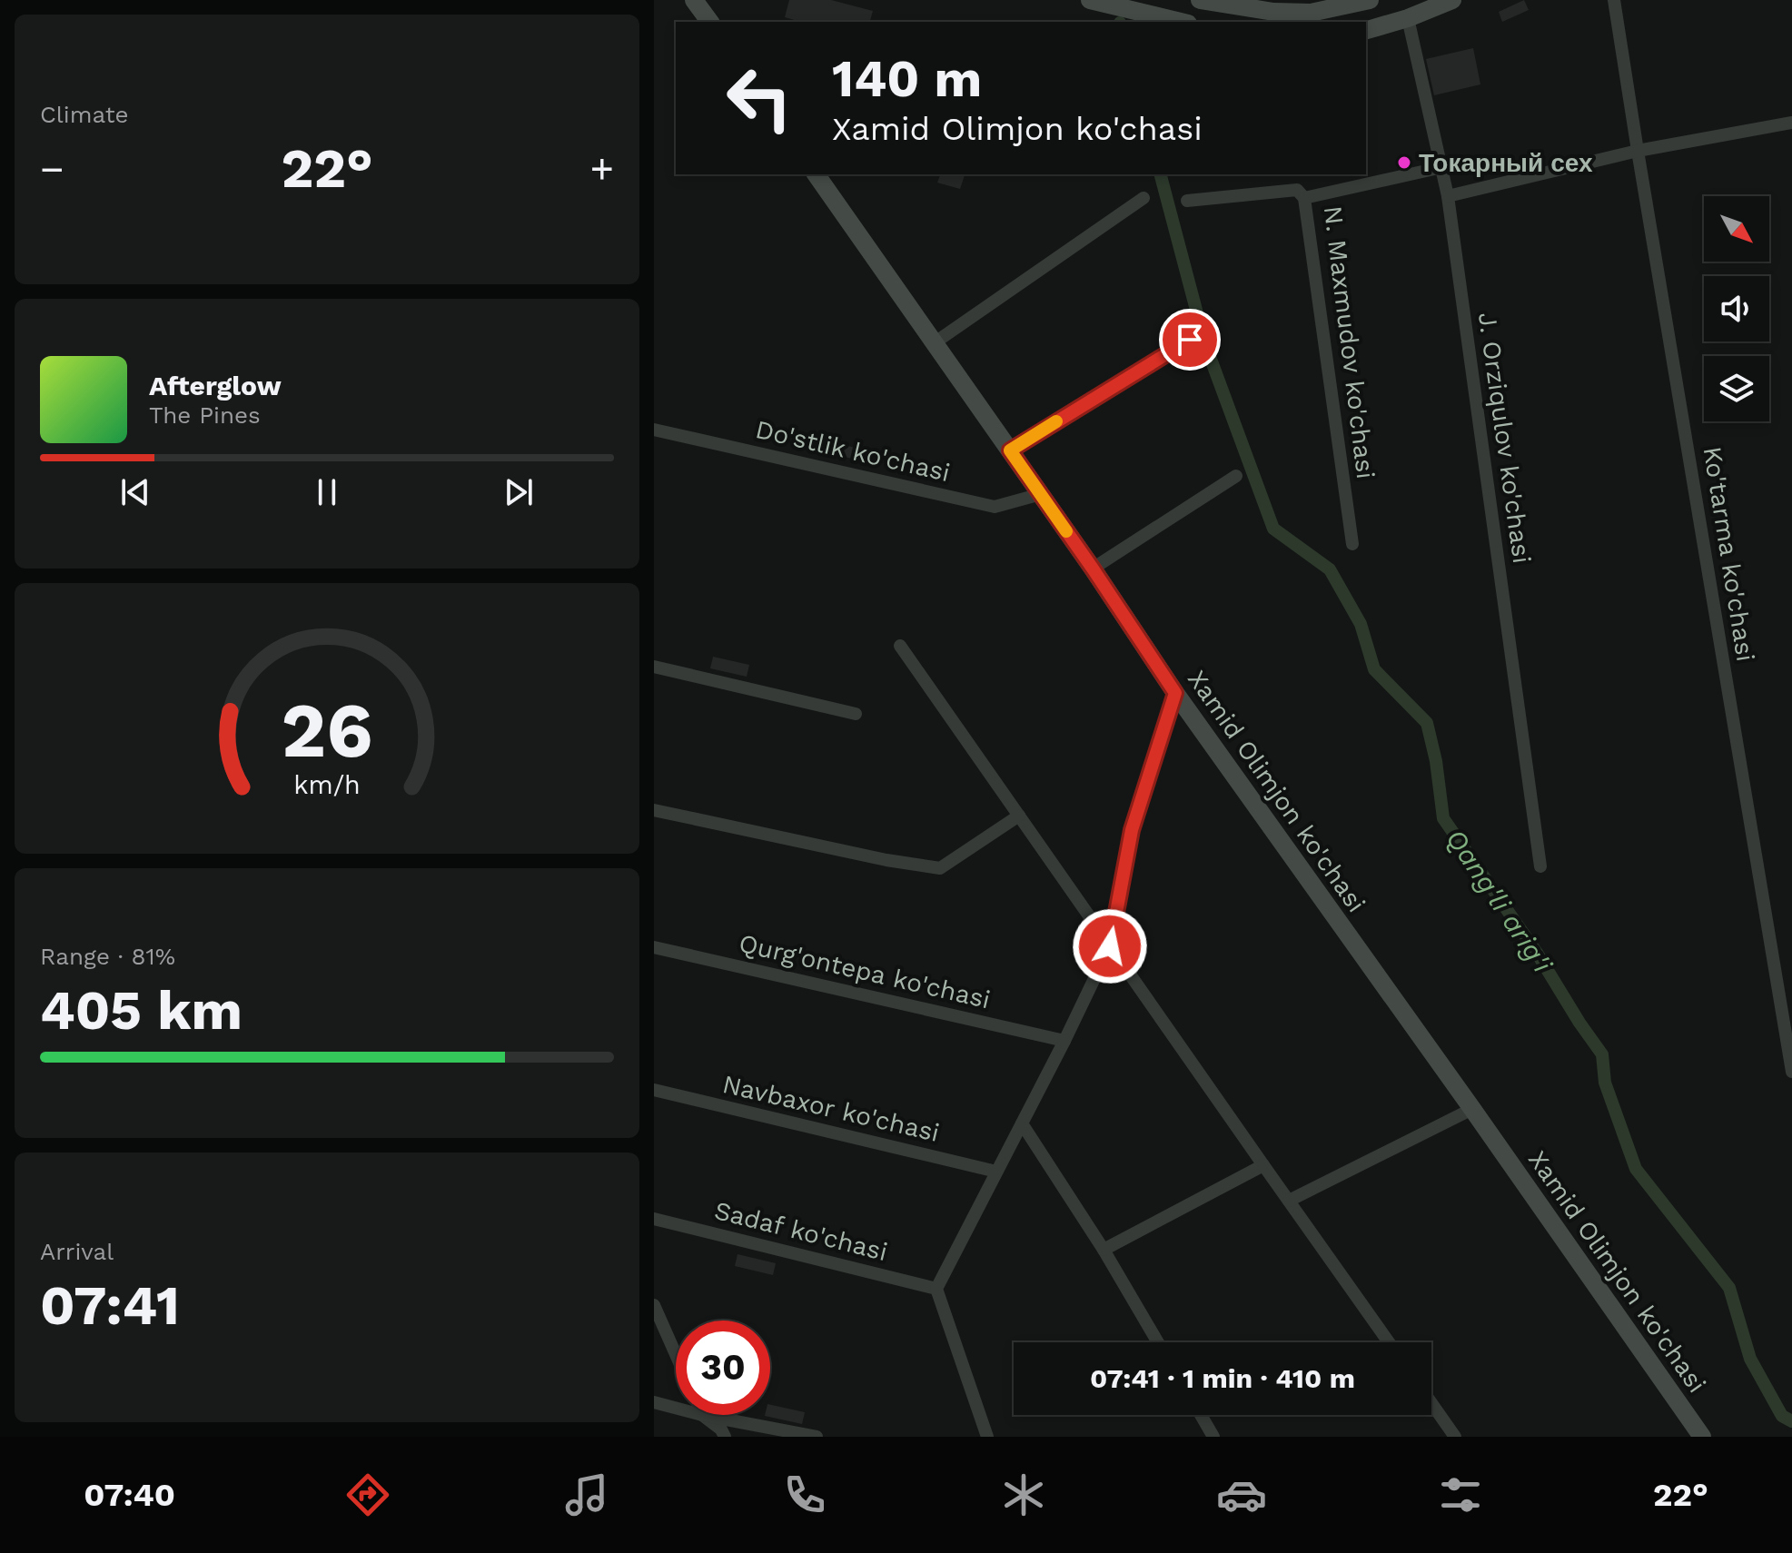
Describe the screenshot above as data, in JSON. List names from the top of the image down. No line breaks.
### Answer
{"streets":{"main road":["Xamid Olimjon ko'chasi"],"street":["N. Maxmudov ko'chasi","J. Orziqulov ko'chasi","Do'stlik ko'chasi","Ko'tarma ko'chasi","Qurg'ontepa ko'chasi","Navbaxor ko'chasi","Sadaf ko'chasi"]},"crossings":[["N. Maxmudov ko'chasi","J. Orziqulov ko'chasi"],["Do'stlik ko'chasi","Xamid Olimjon ko'chasi"]],"water":["Qang'li arig'i"],"places":["Токарный сех"],"north":"bottom right","page":{"tile":["Climate",["Range · 81%","405 km"],["Arrival","07:41"]],"turn":["140 m","Xamid Olimjon ko'chasi"],"heat":["−","22°","+"],"song":["Afterglow","The Pines"],"limit":"30","trip":"07:41 · 1 min · 410 m","tabs":["07:40","22°"],"gauge":["26","km/h"]}}
